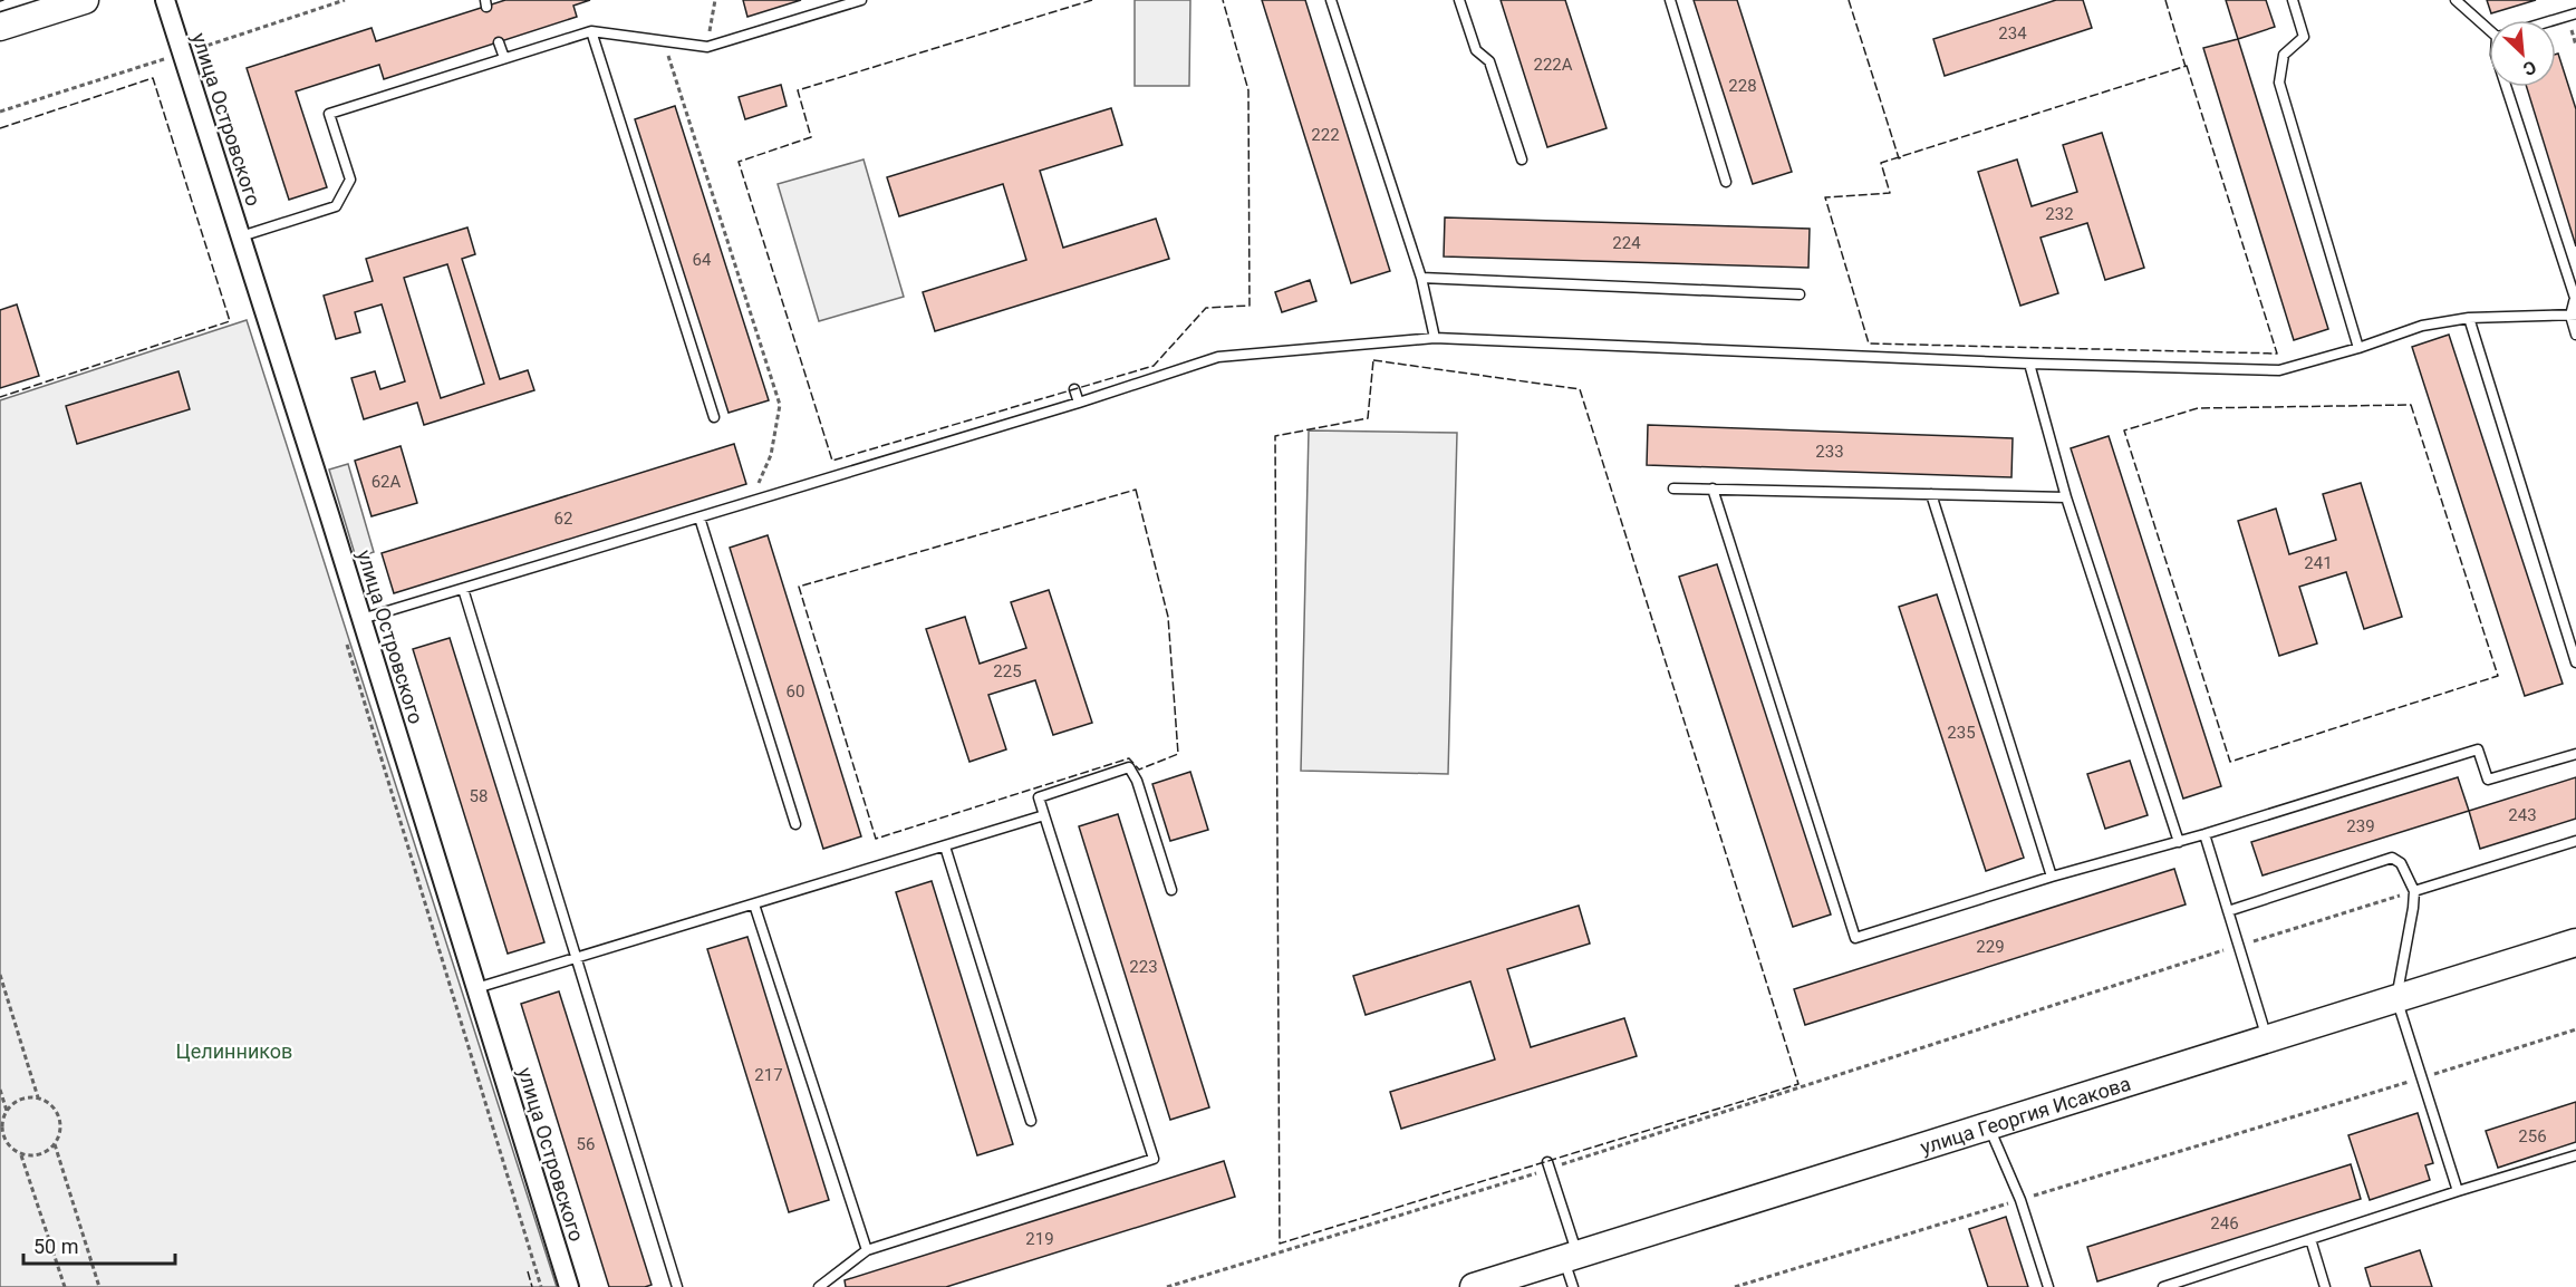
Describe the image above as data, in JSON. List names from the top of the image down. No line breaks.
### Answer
{"streets":{"street":["улица Островского","улица Георгия Исакова"]},"parks":["Целинников"],"house_numbers":["234","222А","228","222","232","224","64","233","62А","62","241","225","60","235","58","243","239","229","223","217","256","56","246","219"],"scale_bar":"50 m","north":"bottom right"}
